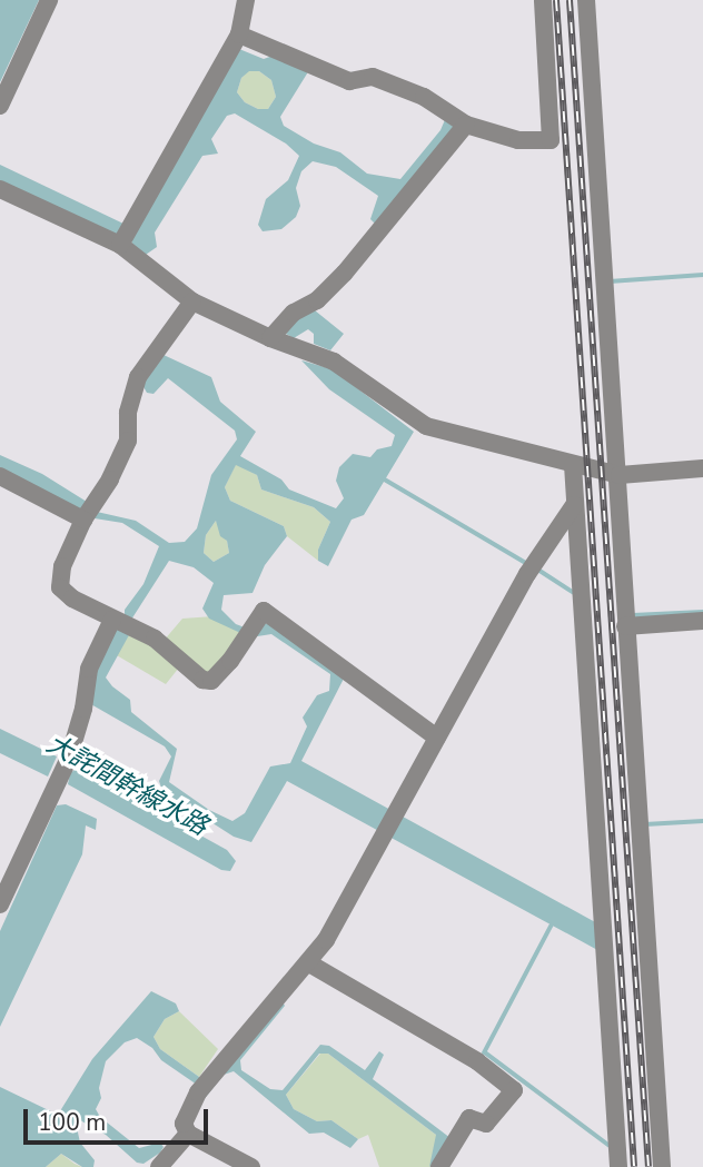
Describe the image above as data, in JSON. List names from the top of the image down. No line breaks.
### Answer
{"water":["大詫間幹線水路"],"scale_bar":"100 m"}
